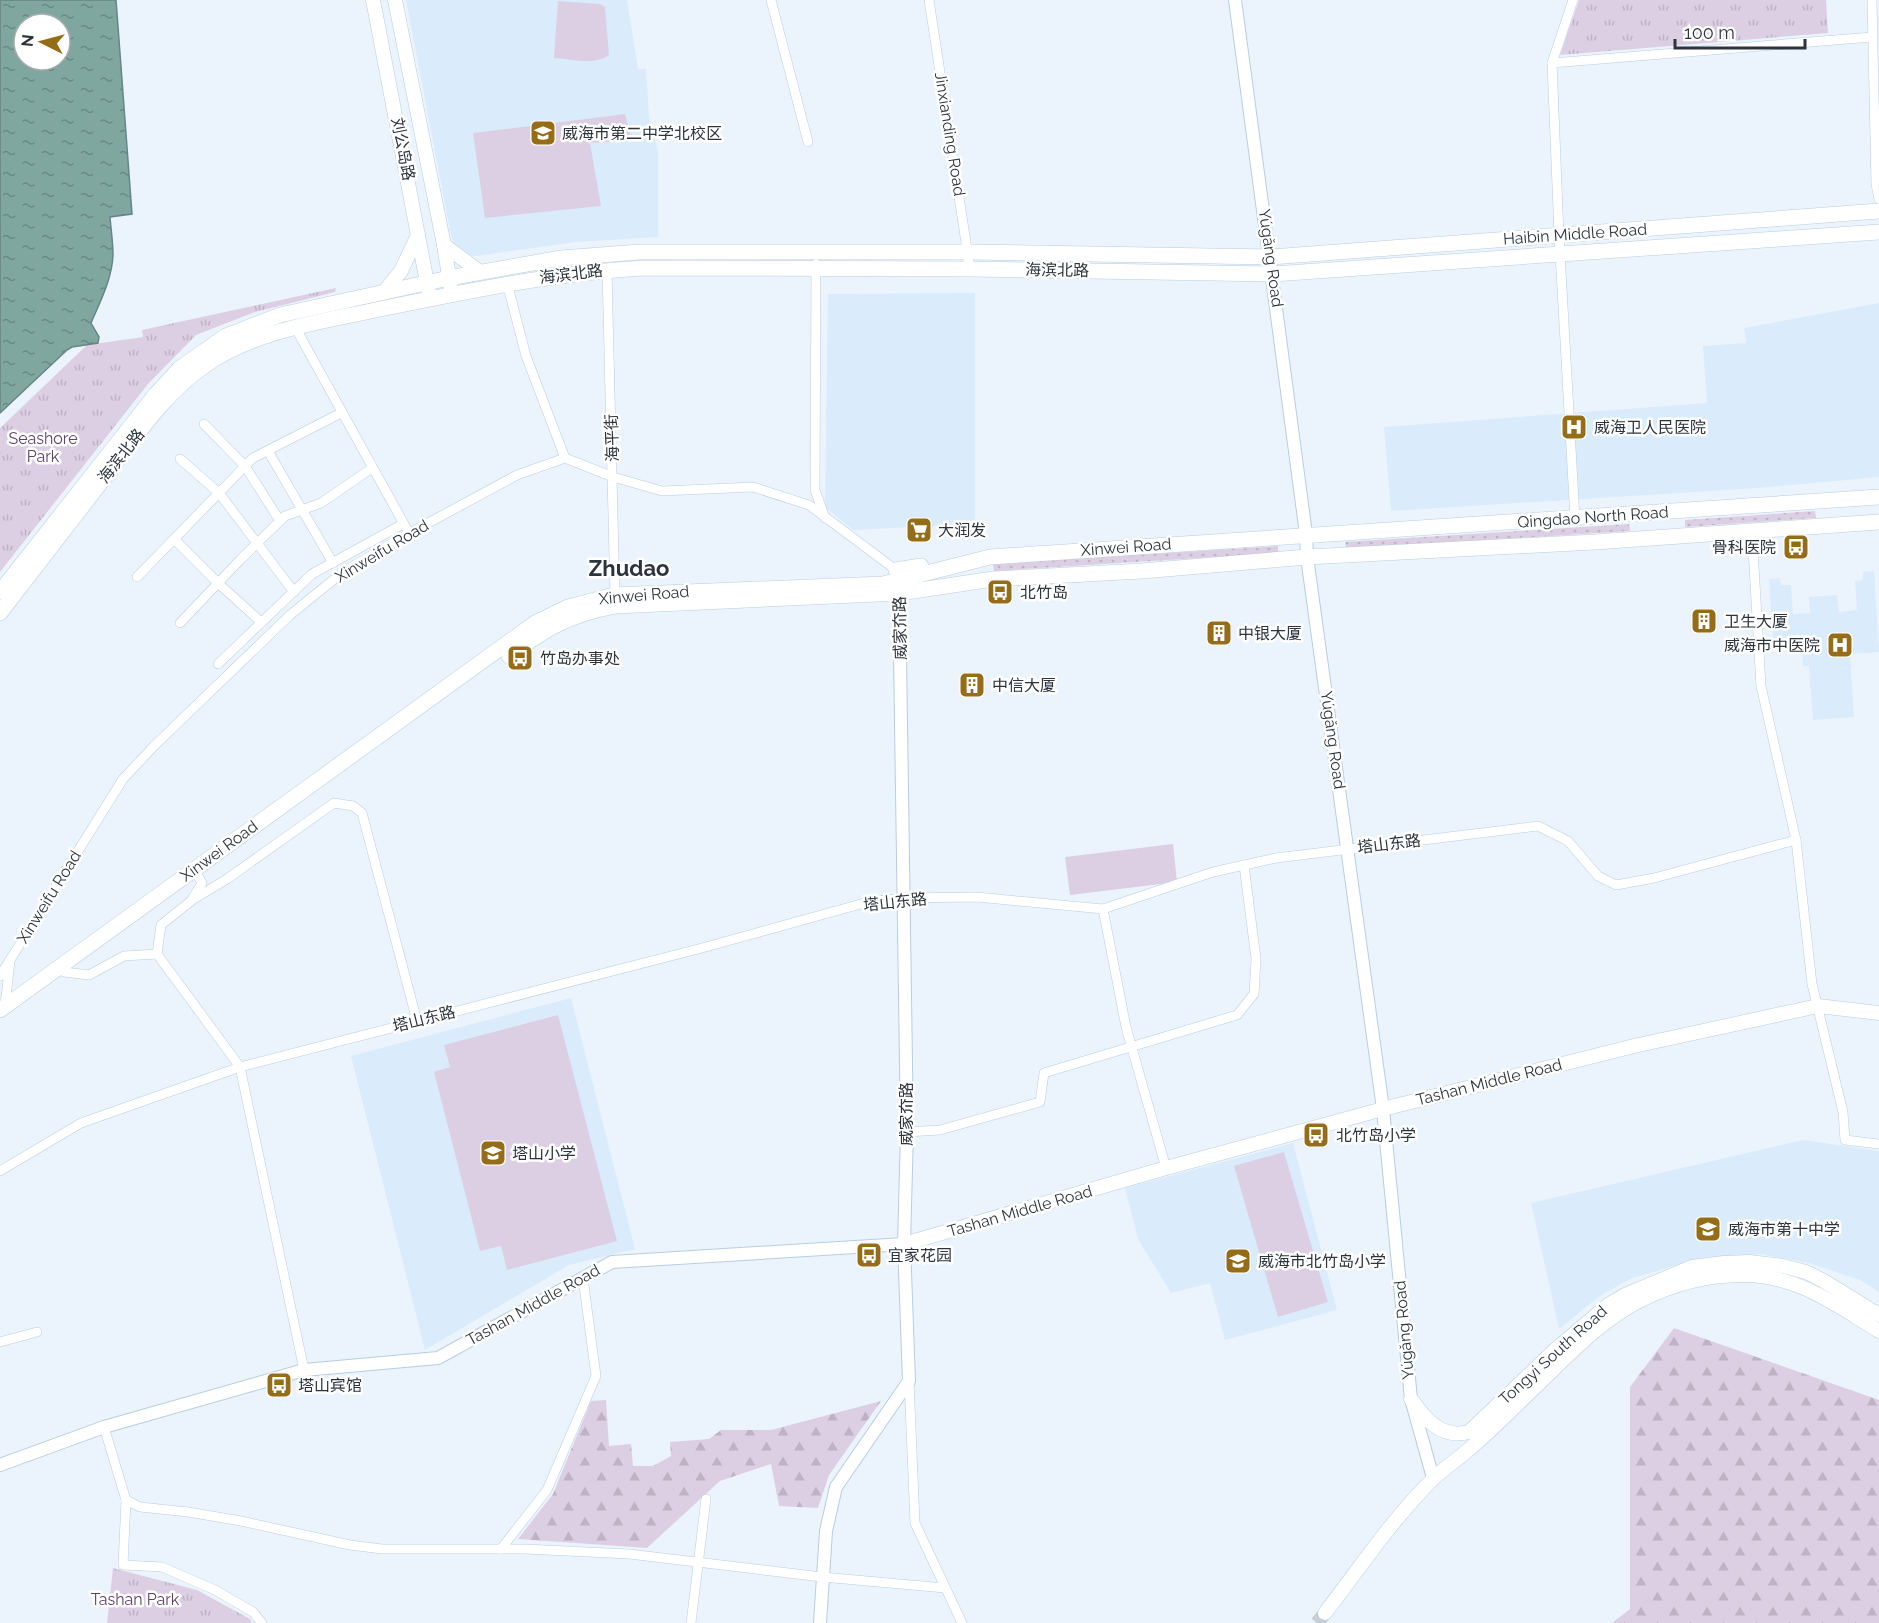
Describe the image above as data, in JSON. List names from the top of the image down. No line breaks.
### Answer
{"streets":{"main road":["刘公岛路","Haibin Middle Road","海滨北路","Qingdao North Road","Xinwei Road","Tashan Middle Road","Tongyi South Road"],"street":["Jinxianding Road","Yúgǎng Road","海平街","Xinweifu Road","威家夼路","塔山东路"]},"crossings":[["Jinxianding Road","海滨北路"],["刘公岛路","海滨北路"],["Haibin Middle Road","Yúgǎng Road"],["Haibin Middle Road","海滨北路"],["Yúgǎng Road","海滨北路"],["Yúgǎng Road","Qingdao North Road"],["Yúgǎng Road","Xinwei Road"],["Yúgǎng Road","塔山东路"],["Yúgǎng Road","Tashan Middle Road"],["Yúgǎng Road","Tongyi South Road"],["海滨北路","海平街"],["海平街","Xinwei Road"],["Qingdao North Road","Xinwei Road"],["Xinwei Road","威家夼路"],["威家夼路","塔山东路"],["威家夼路","Tashan Middle Road"]],"districts":["Zhudao"],"parks":["Seashore Park","Tashan Park"],"places":{"school or university":["威海市第二中学北校区","塔山小学","威海市第十中学","威海市北竹岛小学"],"hospital":["威海卫人民医院","威海市中医院"],"supermarket":["大润发"],"bus stop":["骨科医院","北竹岛","竹岛办事处","北竹岛小学","宜家花园","塔山宾馆"],"building":["卫生大厦","中银大厦","中信大厦"]},"scale_bar":"100 m","north":"left"}
